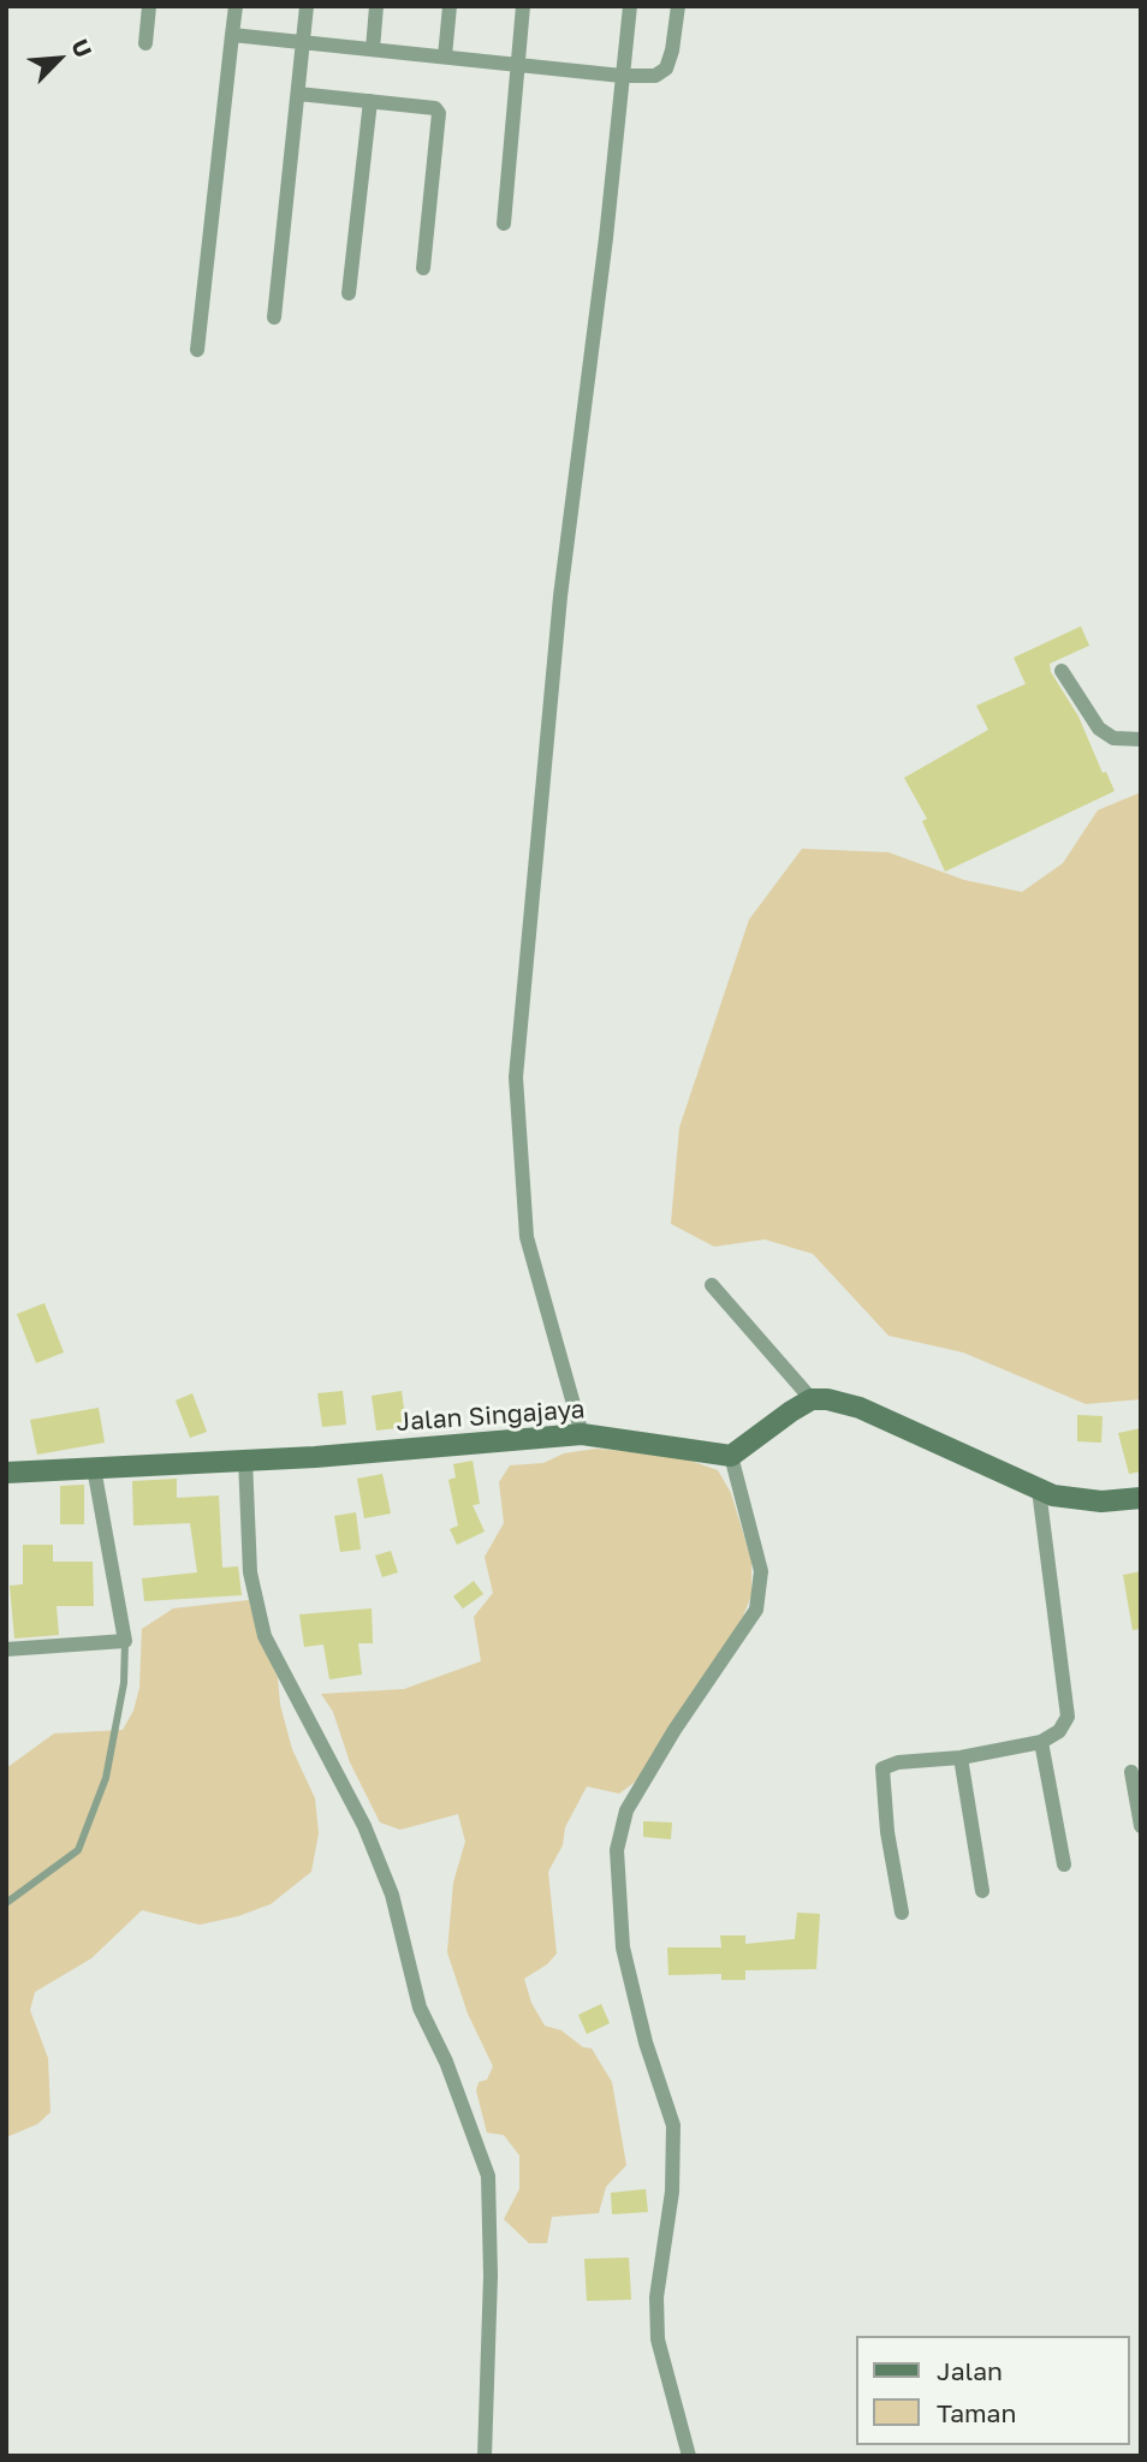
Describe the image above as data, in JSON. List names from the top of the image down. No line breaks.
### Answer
{"streets":{"street":["Jalan Singajaya"]},"legend":["Jalan","Taman"],"north":"top right"}
